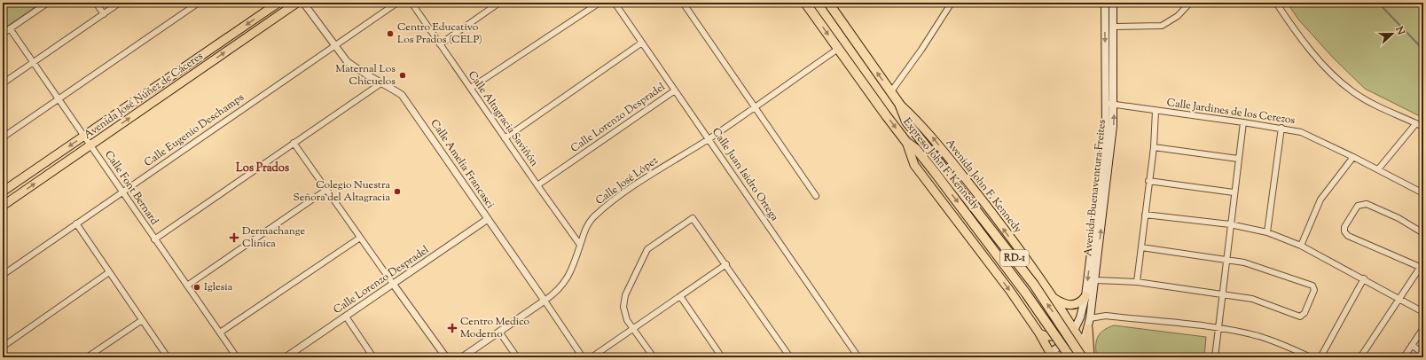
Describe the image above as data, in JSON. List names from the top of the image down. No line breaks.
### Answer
{"streets":{"highway":["Expreso John F. Kennedy","RD-1"],"main road":["Avenida José Núñez de Cáceres","Avenida John F. Kennedy","Avenida Buenaventura Freites"],"street":["Calle Jardines de los Cerezos","Calle Lorenzo Despradel","Calle Altagracia Saviñón","Calle Eugenio Deschamps","Calle Amelia Francasci","Calle Juan Isidro Ortega","Calle José López","Calle Font Bernard"]},"crossings":[["Avenida José Núñez de Cáceres","Calle Font Bernard"],["Calle Jardines de los Cerezos","Avenida Buenaventura Freites"],["Calle Lorenzo Despradel","Calle Altagracia Saviñón"],["Calle Lorenzo Despradel","Calle Amelia Francasci"],["Calle Lorenzo Despradel","Calle Juan Isidro Ortega"],["Calle Altagracia Saviñón","Calle José López"],["Calle Eugenio Deschamps","Calle Amelia Francasci"],["Calle Eugenio Deschamps","Calle Font Bernard"],["Calle Amelia Francasci","Calle José López"],["Expreso John F. Kennedy","Calle José López"],["Expreso John F. Kennedy","Avenida John F. Kennedy"],["Expreso John F. Kennedy","RD-1"],["Calle Juan Isidro Ortega","Calle José López"],["Avenida John F. Kennedy","Avenida Buenaventura Freites"],["Avenida Buenaventura Freites","RD-1"]],"districts":["Los Prados"],"places":{"other":["Centro Educativo Los Prados (CELP)","Maternal Los Chicuelos","Colegio Nuestra Señora del Altagracia","Iglesia"],"health":["Dermachange Clinica","Centro Medico Moderno"]},"north":"right"}
